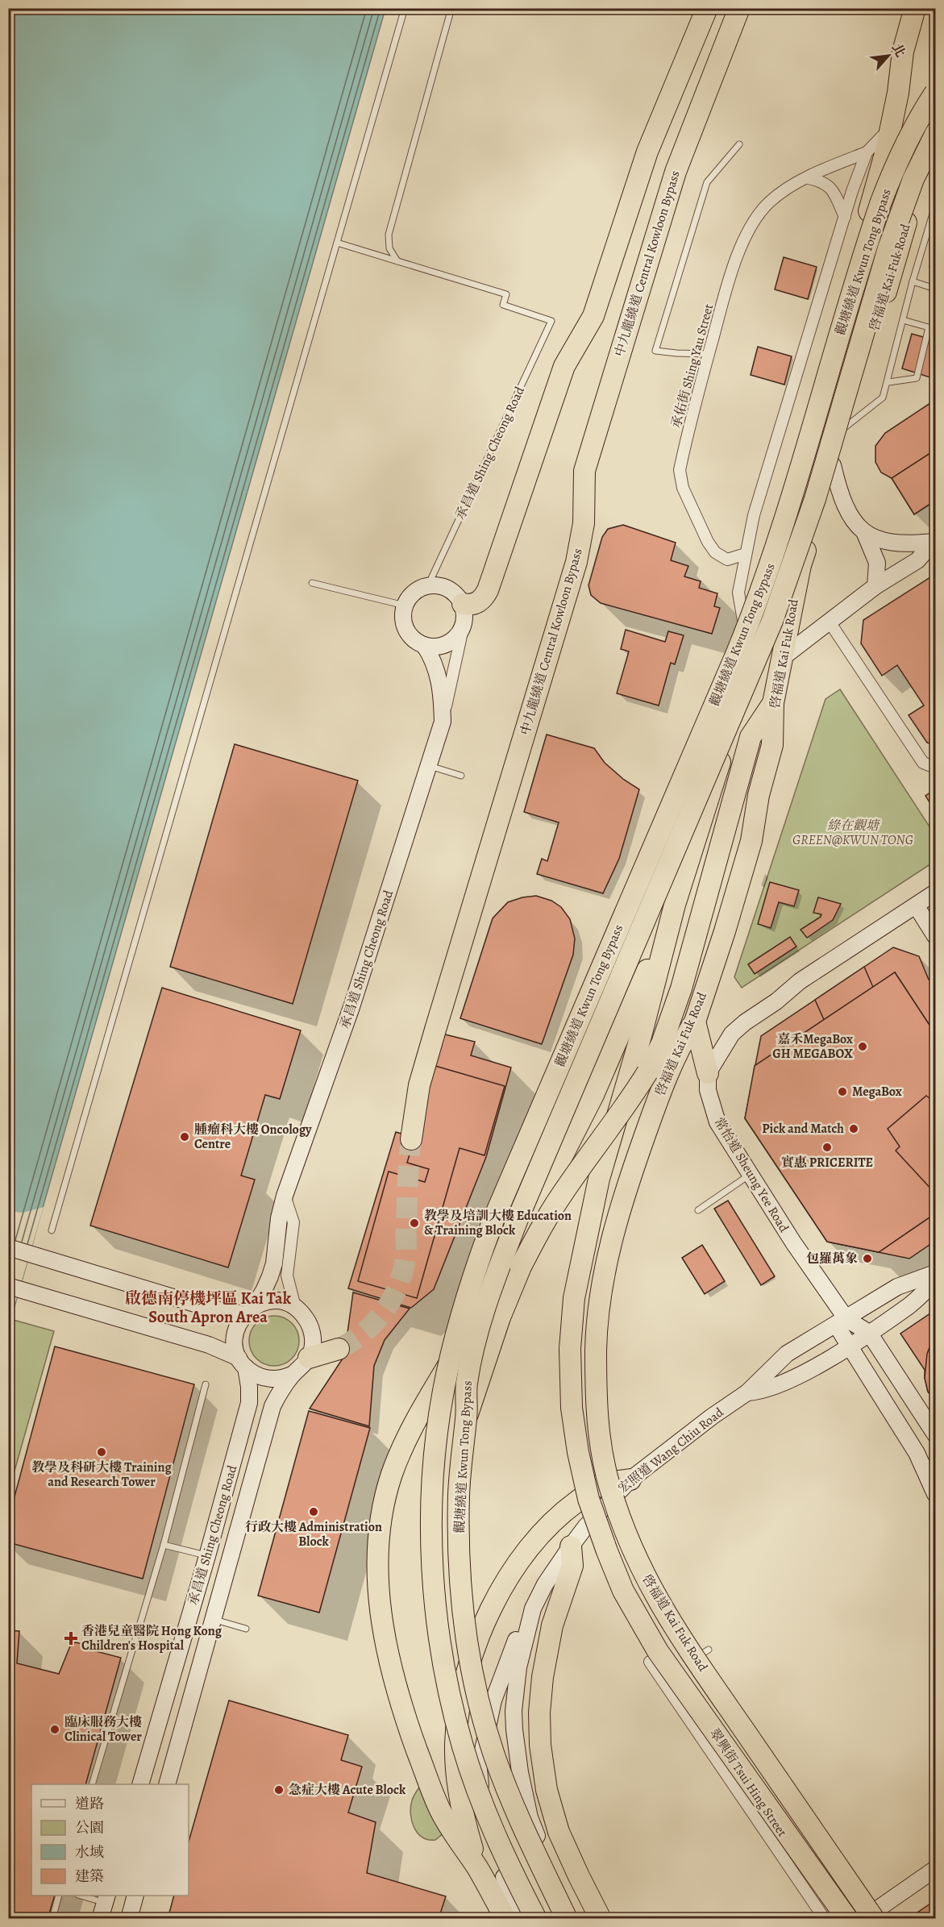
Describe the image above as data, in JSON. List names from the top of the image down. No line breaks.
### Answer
{"streets":{"highway":["觀塘繞道 Kwun Tong Bypass","中九龍繞道 Central Kowloon Bypass","啓福道 Kai Fuk Road"],"main road":["承昌道 Shing Cheong Road","常怡道 Sheung Yee Road","宏照道 Wang Chiu Road"],"street":["承佑街 Shing Yau Street","翠興街 Tsui Hing Street"]},"crossings":[["啓福道 Kai Fuk Road","承佑街 Shing Yau Street"],["常怡道 Sheung Yee Road","宏照道 Wang Chiu Road"]],"districts":["啟德南停機坪區 Kai Tak South Apron Area"],"parks":["綠在觀塘 GREEN@KWUN TONG"],"places":{"other":["嘉禾MegaBox GH MEGABOX","MegaBox","Pick and Match","腫瘤科大樓 Oncology Centre","實惠 PRICERITE","教學及培訓大樓 Education & Training Block","包羅萬象","教學及科研大樓 Training and Research Tower","行政大樓 Administration Block","臨床服務大樓 Clinical Tower","急症大樓 Acute Block"],"health":["香港兒童醫院 Hong Kong Children's Hospital"]},"legend":["道路","公園","水域","建築"],"north":"top right"}
